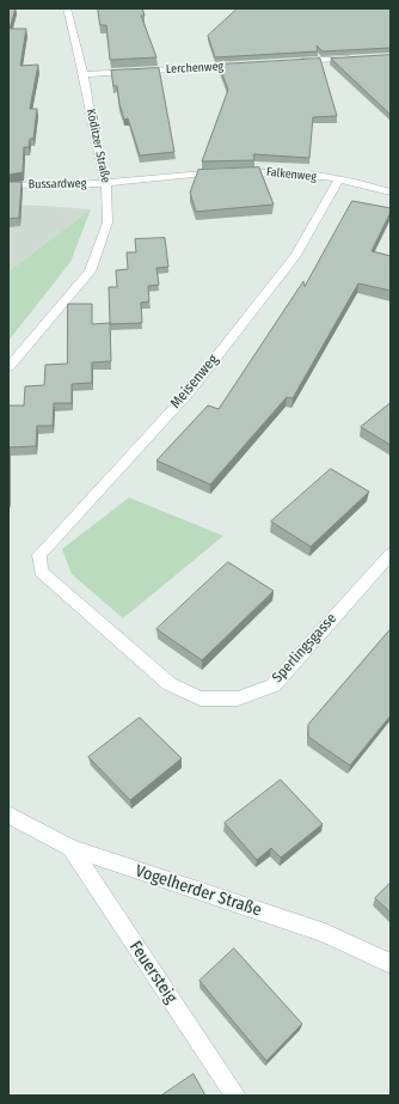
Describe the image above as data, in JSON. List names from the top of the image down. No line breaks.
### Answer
{"streets":{"street":["Lerchenweg","Köditzer Straße","Falkenweg","Bussardweg","Meisenweg","Sperlingsgasse","Vogelherder Straße","Feuersteig"]},"crossings":[["Lerchenweg","Köditzer Straße"],["Köditzer Straße","Falkenweg"],["Köditzer Straße","Bussardweg"],["Falkenweg","Bussardweg"],["Falkenweg","Meisenweg"],["Meisenweg","Sperlingsgasse"],["Vogelherder Straße","Feuersteig"]]}
